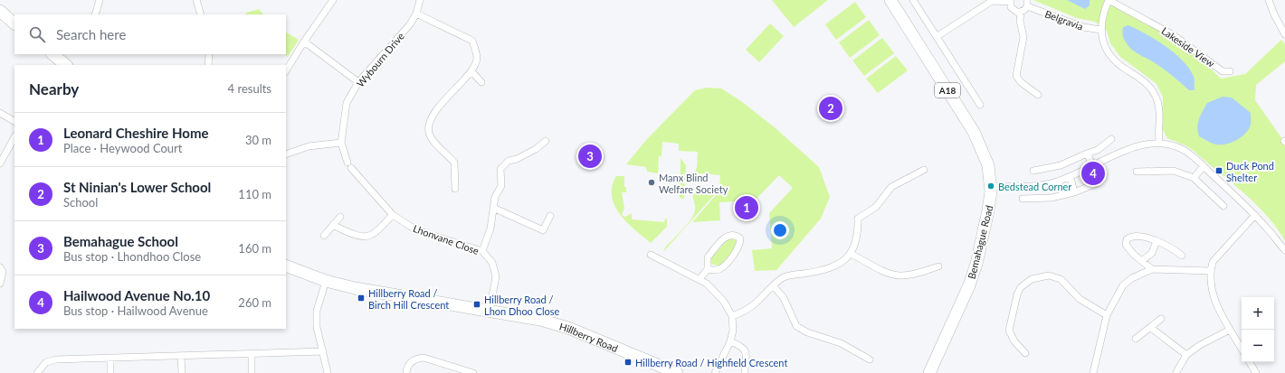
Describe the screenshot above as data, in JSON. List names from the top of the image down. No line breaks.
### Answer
{"streets":{"highway":["A18","Bemahague Road","Hillberry Road"],"street":["Belgravia","Lakeside View","Wybourn Drive","Lhonvane Close"]},"crossings":[["Wybourn Drive","Lhonvane Close"],["Lhonvane Close","Hillberry Road"]],"places":{"transit":["Duck Pond Shelter","Hillberry Road / Birch Hill Crescent","Hillberry Road / Lhon Dhoo Close","Hillberry Road / Highfield Crescent"],"other":["Manx Blind Welfare Society","Bedstead Corner"]},"page":{"search":"Search here","heading":["Nearby","4 results"],"pins":["2","3","4","1"],"list":[{"mark":"1","name":"Leonard Cheshire Home","note":"Place · Heywood Court","value":"30 m"},{"mark":"2","name":"St Ninian's Lower School","note":"School","value":"110 m"},{"mark":"3","name":"Bemahague School","note":"Bus stop · Lhondhoo Close","value":"160 m"},{"mark":"4","name":"Hailwood Avenue No.10","note":"Bus stop · Hailwood Avenue","value":"260 m"}],"map_buttons":["+","−"]}}
